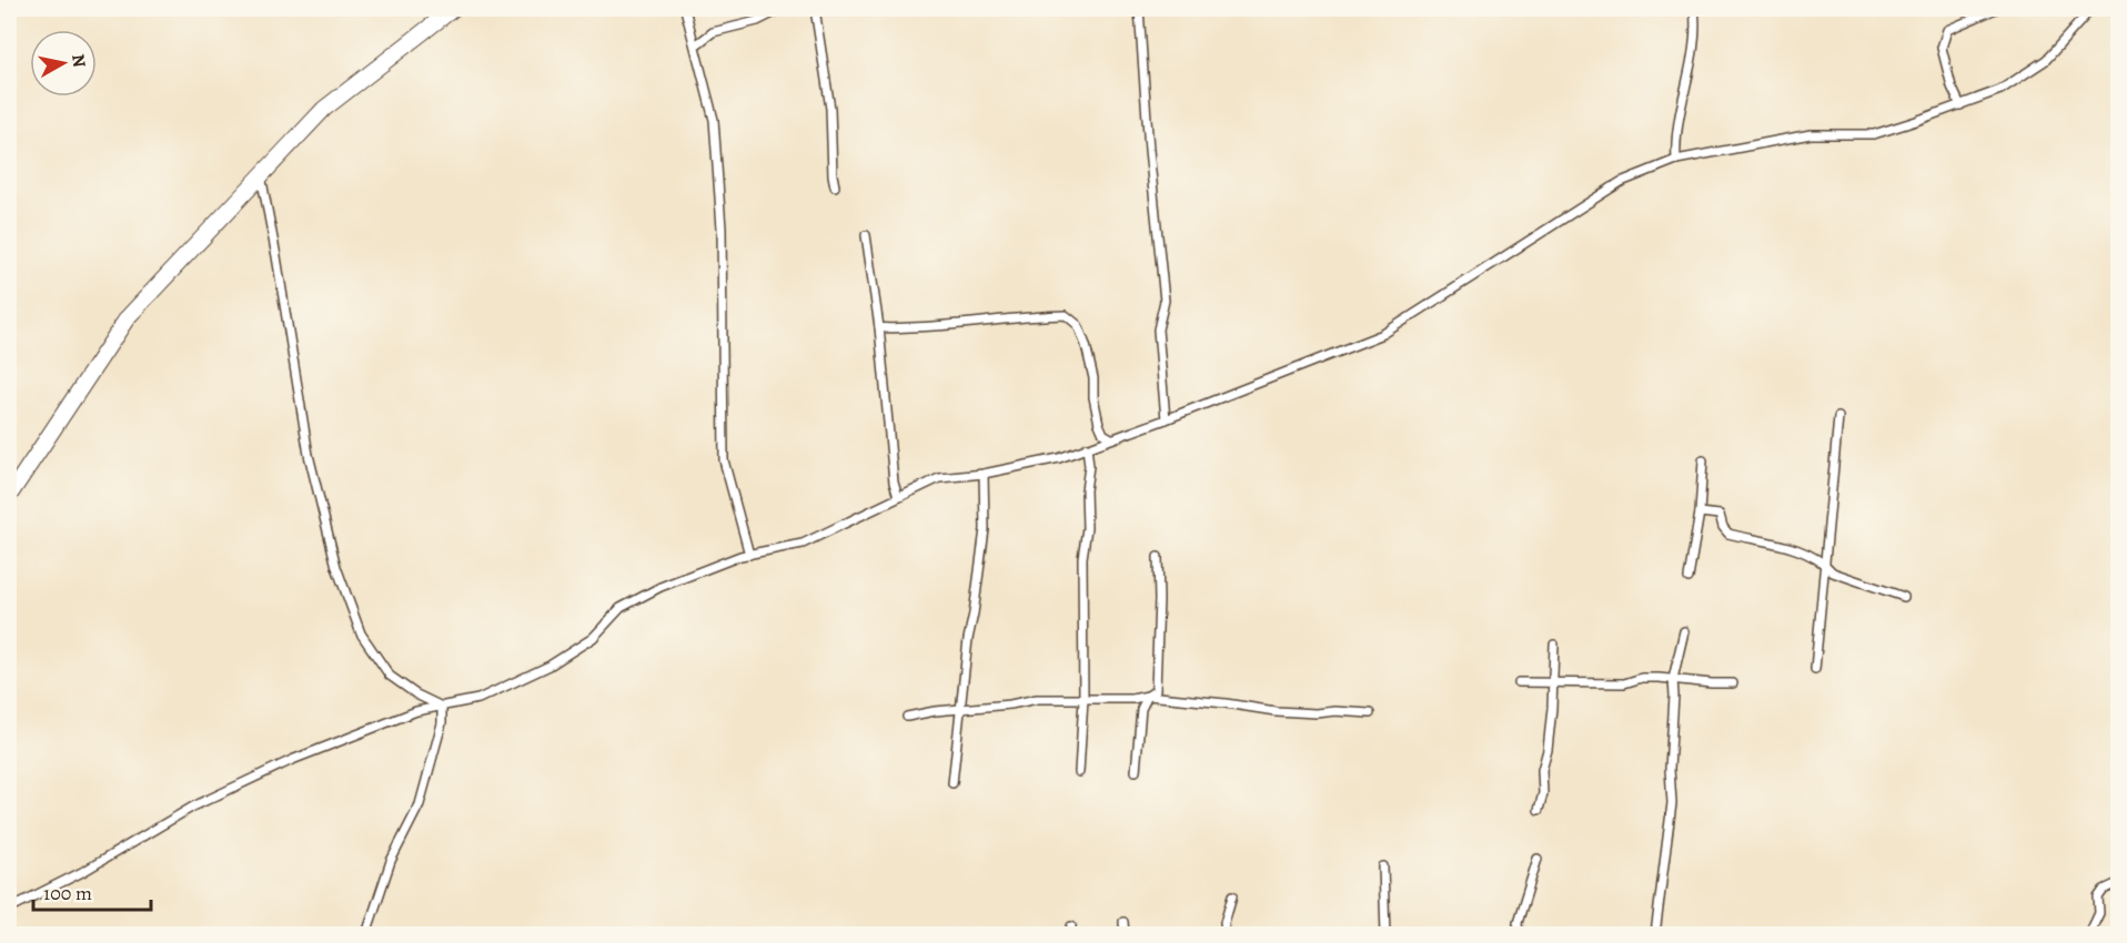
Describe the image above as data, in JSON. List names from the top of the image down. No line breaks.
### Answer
{"scale_bar":"100 m","north":"right"}
